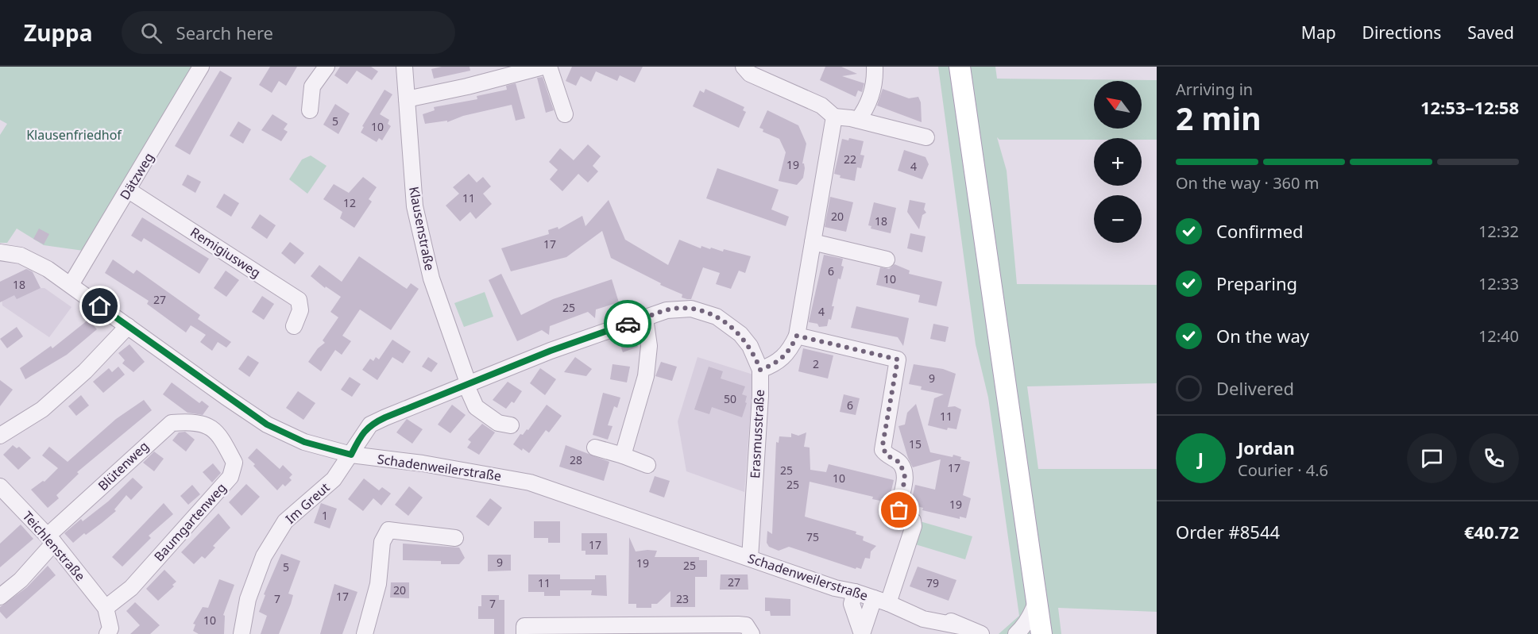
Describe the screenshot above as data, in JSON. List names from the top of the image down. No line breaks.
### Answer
{"streets":{"street":["Dätzweg","Klausenstraße","Remigiusweg","Erasmusstraße","Blütenweg","Schadenweilerstraße","Im Greut","Baumgartenweg","Teichlenstraße"]},"crossings":[["Dätzweg","Remigiusweg"],["Dätzweg","Schadenweilerstraße"],["Klausenstraße","Erasmusstraße"],["Erasmusstraße","Schadenweilerstraße"],["Erasmusstraße","Im Greut"],["Blütenweg","Baumgartenweg"],["Blütenweg","Teichlenstraße"],["Schadenweilerstraße","Im Greut"],["Baumgartenweg","Teichlenstraße"]],"parks":["Klausenfriedhof"],"house_numbers":["5","10","22","19","4","11","12","20","18","17","6","10","18","27","25","4","2","9","50","6","11","15","28","17","25","10","25","19","1","75","17","9","19","25","5","27","11","79","20","17","7","23","7","10"],"north":"top left","page":{"header":"Zuppa","search":"Search here","nav":["Map","Directions","Saved"],"heading":["2 min","Arriving in","12:53–12:58"],"panel":["Jordan","Courier · 4.6","Order #8544","€40.72"],"map_buttons":["+","−"],"bar":"On the way · 360 m","list":[["Confirmed","12:32"],["Preparing","12:33"],["On the way","12:40"],"Delivered"],"round":"J"}}
